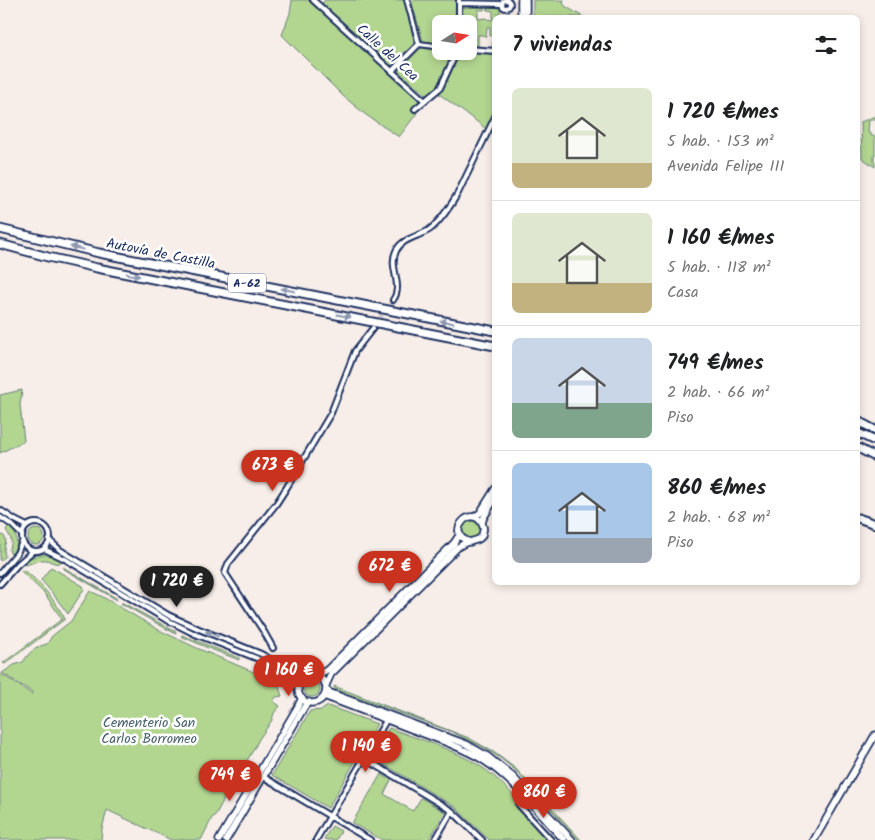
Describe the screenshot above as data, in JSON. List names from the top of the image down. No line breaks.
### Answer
{"streets":{"highway":["Autovía de Castilla","A-62"],"street":["Calle del Cea"]},"parks":["Cementerio San Carlos Borromeo"],"north":"right","page":{"heading":"7 viviendas","list":[{"name":"1 720 €/mes","note":"5 hab. · 153 m² · Avenida Felipe III"},{"name":"1 160 €/mes","note":"5 hab. · 118 m² · Casa"},{"name":"749 €/mes","note":"2 hab. · 66 m² · Piso"},{"name":"860 €/mes","note":"2 hab. · 68 m² · Piso"}],"price":["673 €","672 €","1 720 €","1 160 €","1 140 €","749 €","860 €"]}}
